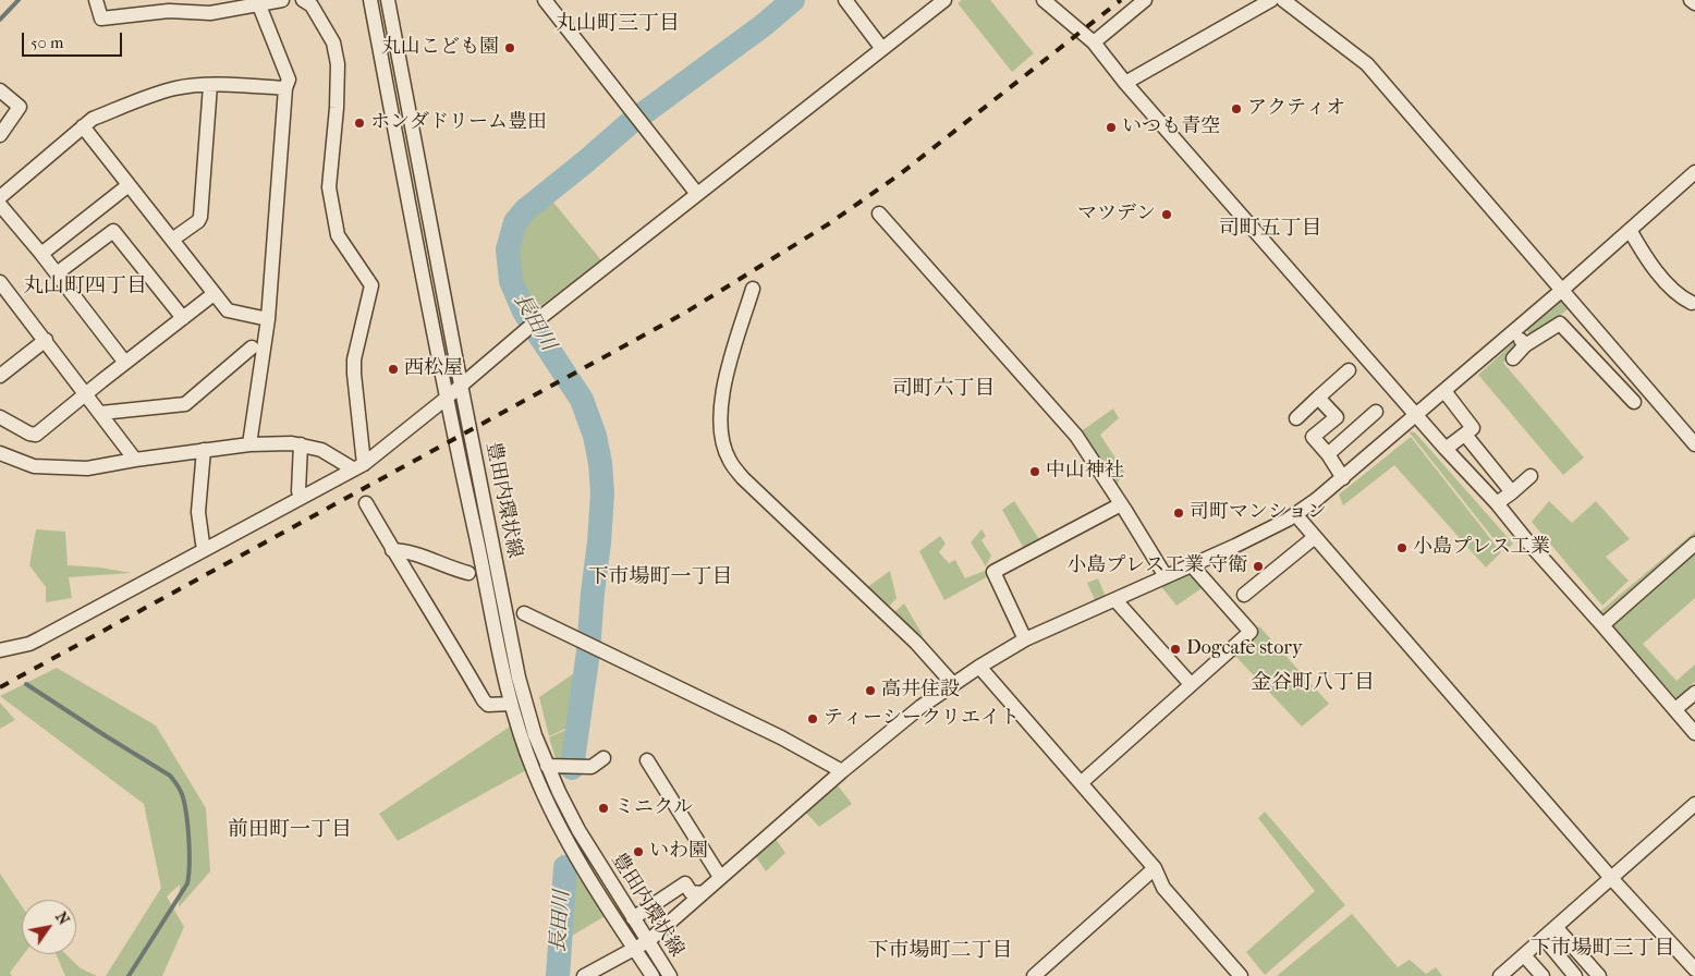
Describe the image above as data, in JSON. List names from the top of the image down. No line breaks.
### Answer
{"streets":{"street":["豊田内環状線"]},"districts":["丸山町三丁目","司町五丁目","丸山町四丁目","司町六丁目","下市場町一丁目","金谷町八丁目","前田町一丁目","下市場町三丁目","下市場町二丁目"],"water":["長田川"],"places":["丸山こども園","アクティオ","ホンダドリーム豊田","いつも青空","マツデン","西松屋","中山神社","司町マンション","小島プレス工業","小島プレス工業 守衛","Dogcafe story","高井住設","ティーシークリエイト","ミニクル","いわ園"],"scale_bar":"50 m","north":"top right"}
